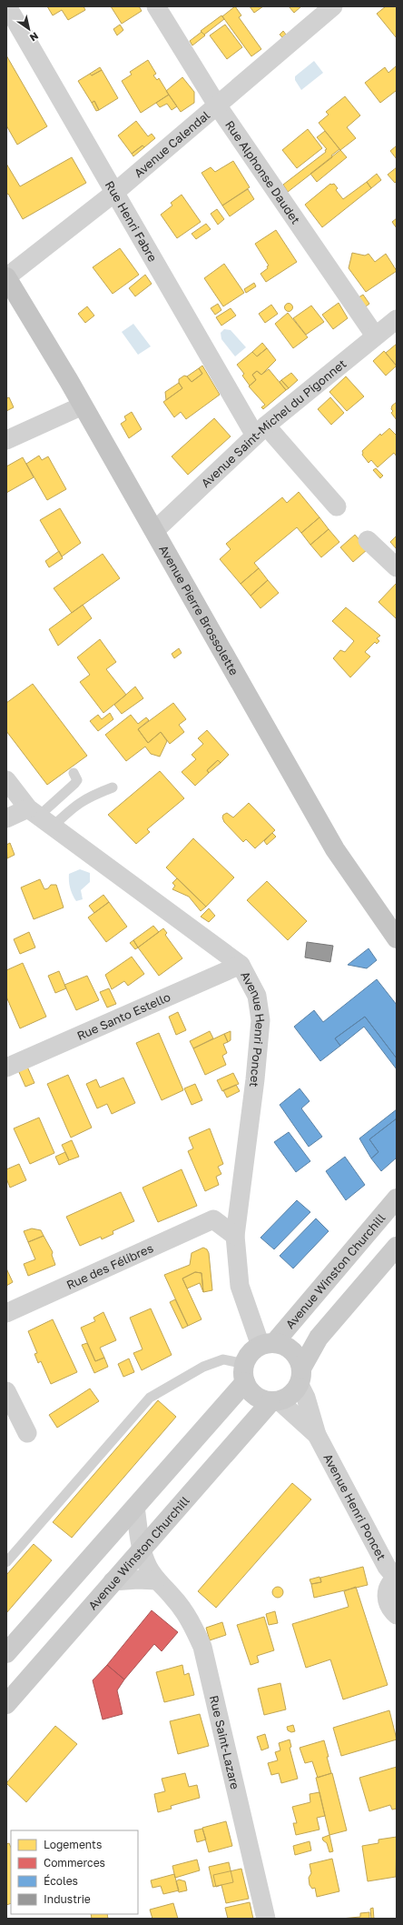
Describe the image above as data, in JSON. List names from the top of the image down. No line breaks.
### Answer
{"streets":{"main road":["Avenue Pierre Brossolette"],"street":["Avenue Calendal","Rue Alphonse Daudet","Rue Henri Fabre","Avenue Saint-Michel du Pigonnet","Rue Santo Estello","Avenue Henri Poncet","Rue des Félibres","Avenue Winston Churchill","Rue Saint-Lazare"]},"crossings":[["Avenue Calendal","Rue Alphonse Daudet"],["Avenue Calendal","Rue Henri Fabre"],["Avenue Calendal","Avenue Pierre Brossolette"],["Rue Alphonse Daudet","Avenue Saint-Michel du Pigonnet"],["Rue Henri Fabre","Avenue Saint-Michel du Pigonnet"],["Avenue Saint-Michel du Pigonnet","Avenue Pierre Brossolette"],["Rue Santo Estello","Avenue Henri Poncet"],["Avenue Henri Poncet","Rue des Félibres"],["Avenue Henri Poncet","Avenue Winston Churchill"],["Avenue Winston Churchill","Rue Saint-Lazare"]],"legend":["Logements","Commerces","Écoles","Industrie"],"north":"bottom right"}
